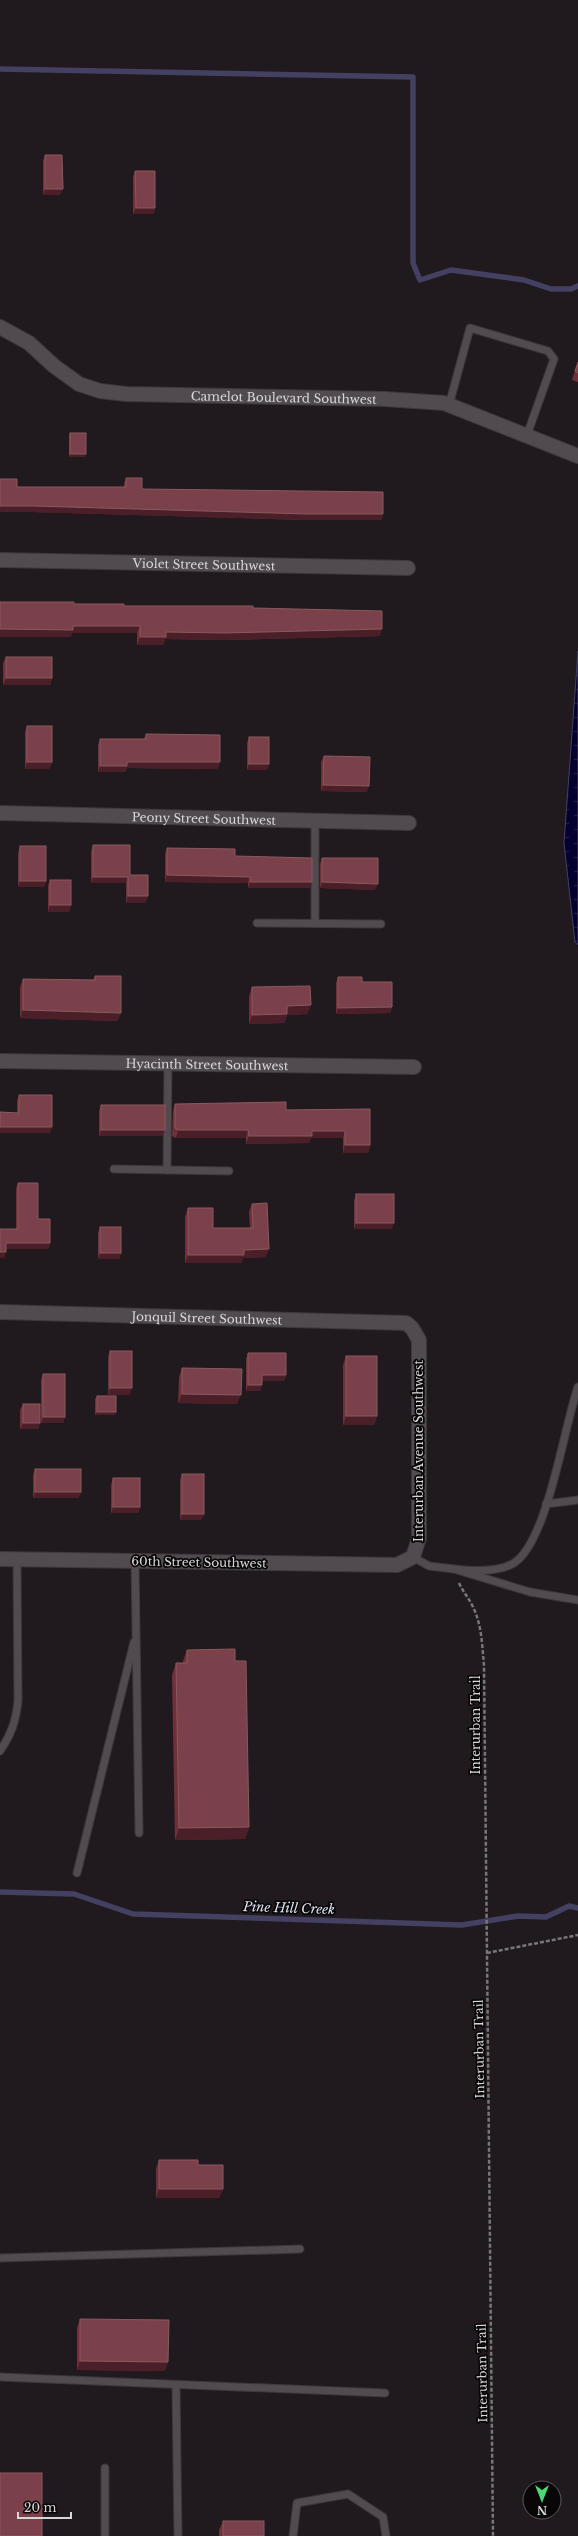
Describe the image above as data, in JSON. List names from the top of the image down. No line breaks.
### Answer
{"streets":{"street":["Camelot Boulevard Southwest","Violet Street Southwest","Peony Street Southwest","Hyacinth Street Southwest","Jonquil Street Southwest","Interurban Avenue Southwest","60th Street Southwest"],"path":["Interurban Trail"]},"crossings":[["Jonquil Street Southwest","Interurban Avenue Southwest"],["Interurban Avenue Southwest","60th Street Southwest"]],"water":["Pine Hill Creek"],"scale_bar":"20 m","north":"bottom"}
